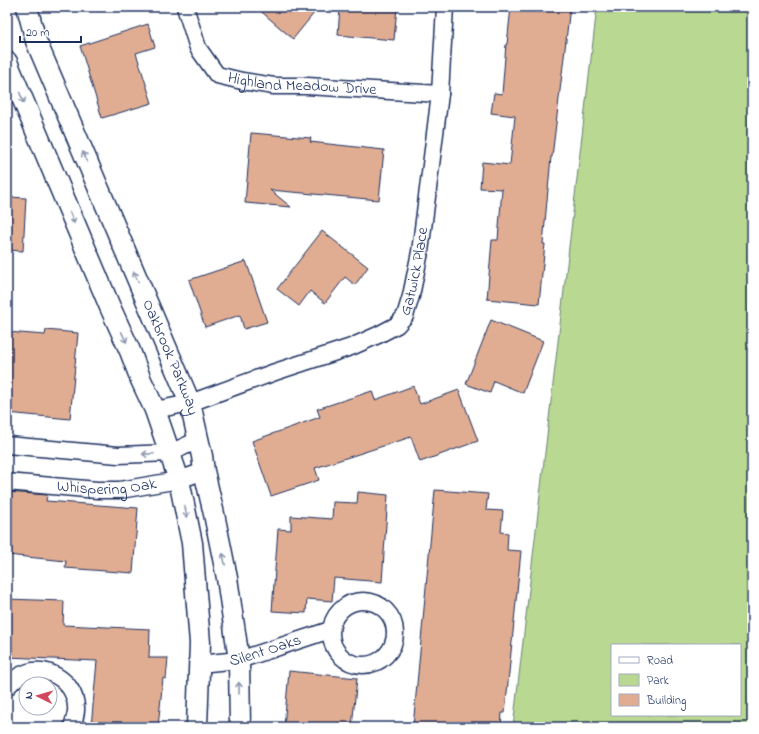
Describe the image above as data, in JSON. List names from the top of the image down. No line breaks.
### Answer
{"streets":{"street":["Highland Meadow Drive","Gatwick Place","Oakbrook Parkway","Whispering Oak","Silent Oaks"]},"crossings":[["Highland Meadow Drive","Gatwick Place"],["Gatwick Place","Oakbrook Parkway"],["Oakbrook Parkway","Whispering Oak"],["Oakbrook Parkway","Silent Oaks"]],"legend":["Road","Park","Building"],"scale_bar":"20 m","north":"left"}
